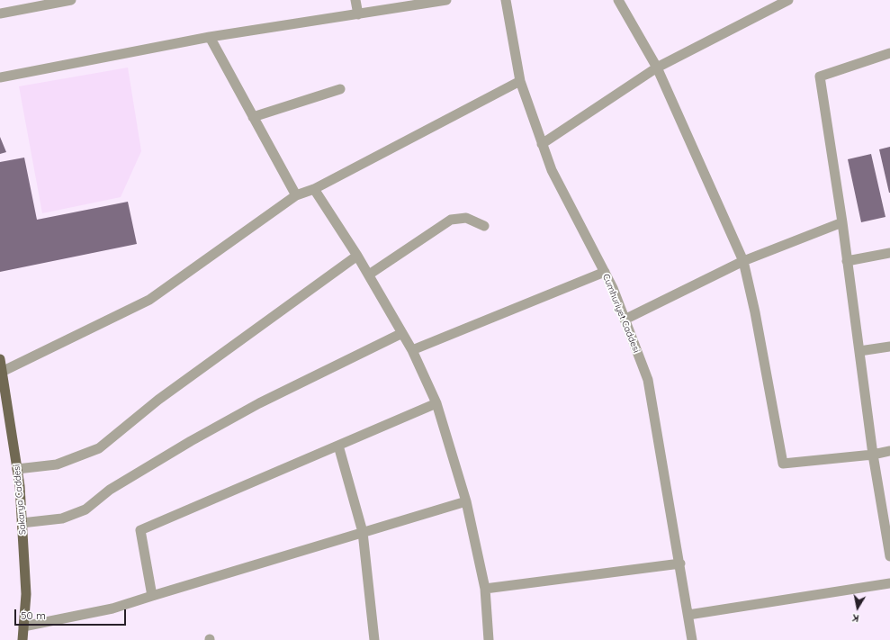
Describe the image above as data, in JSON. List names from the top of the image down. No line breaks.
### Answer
{"streets":{"main road":["Sakarya Caddesi"],"street":["Cumhuriyet Caddesi"]},"scale_bar":"50 m","north":"bottom"}
